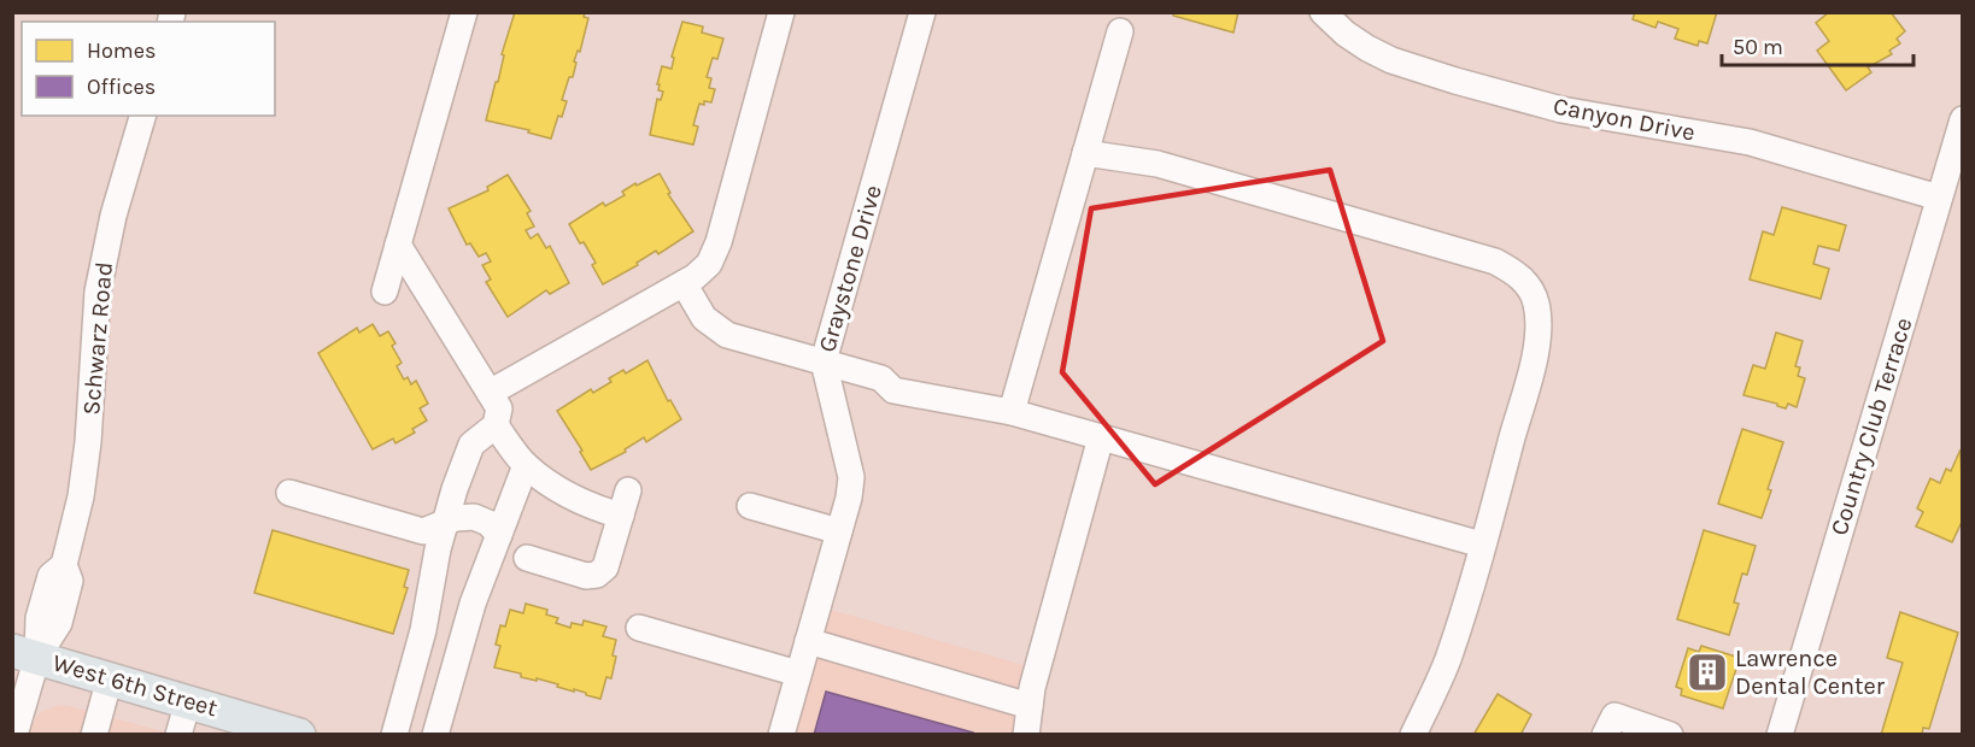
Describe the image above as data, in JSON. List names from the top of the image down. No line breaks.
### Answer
{"streets":{"main road":["West 6th Street"],"street":["Canyon Drive","Graystone Drive","Schwarz Road","Country Club Terrace"]},"crossings":[["Canyon Drive","Country Club Terrace"],["Schwarz Road","West 6th Street"]],"places":{"building":["Lawrence Dental Center"]},"legend":["Homes","Offices"],"scale_bar":"50 m"}
